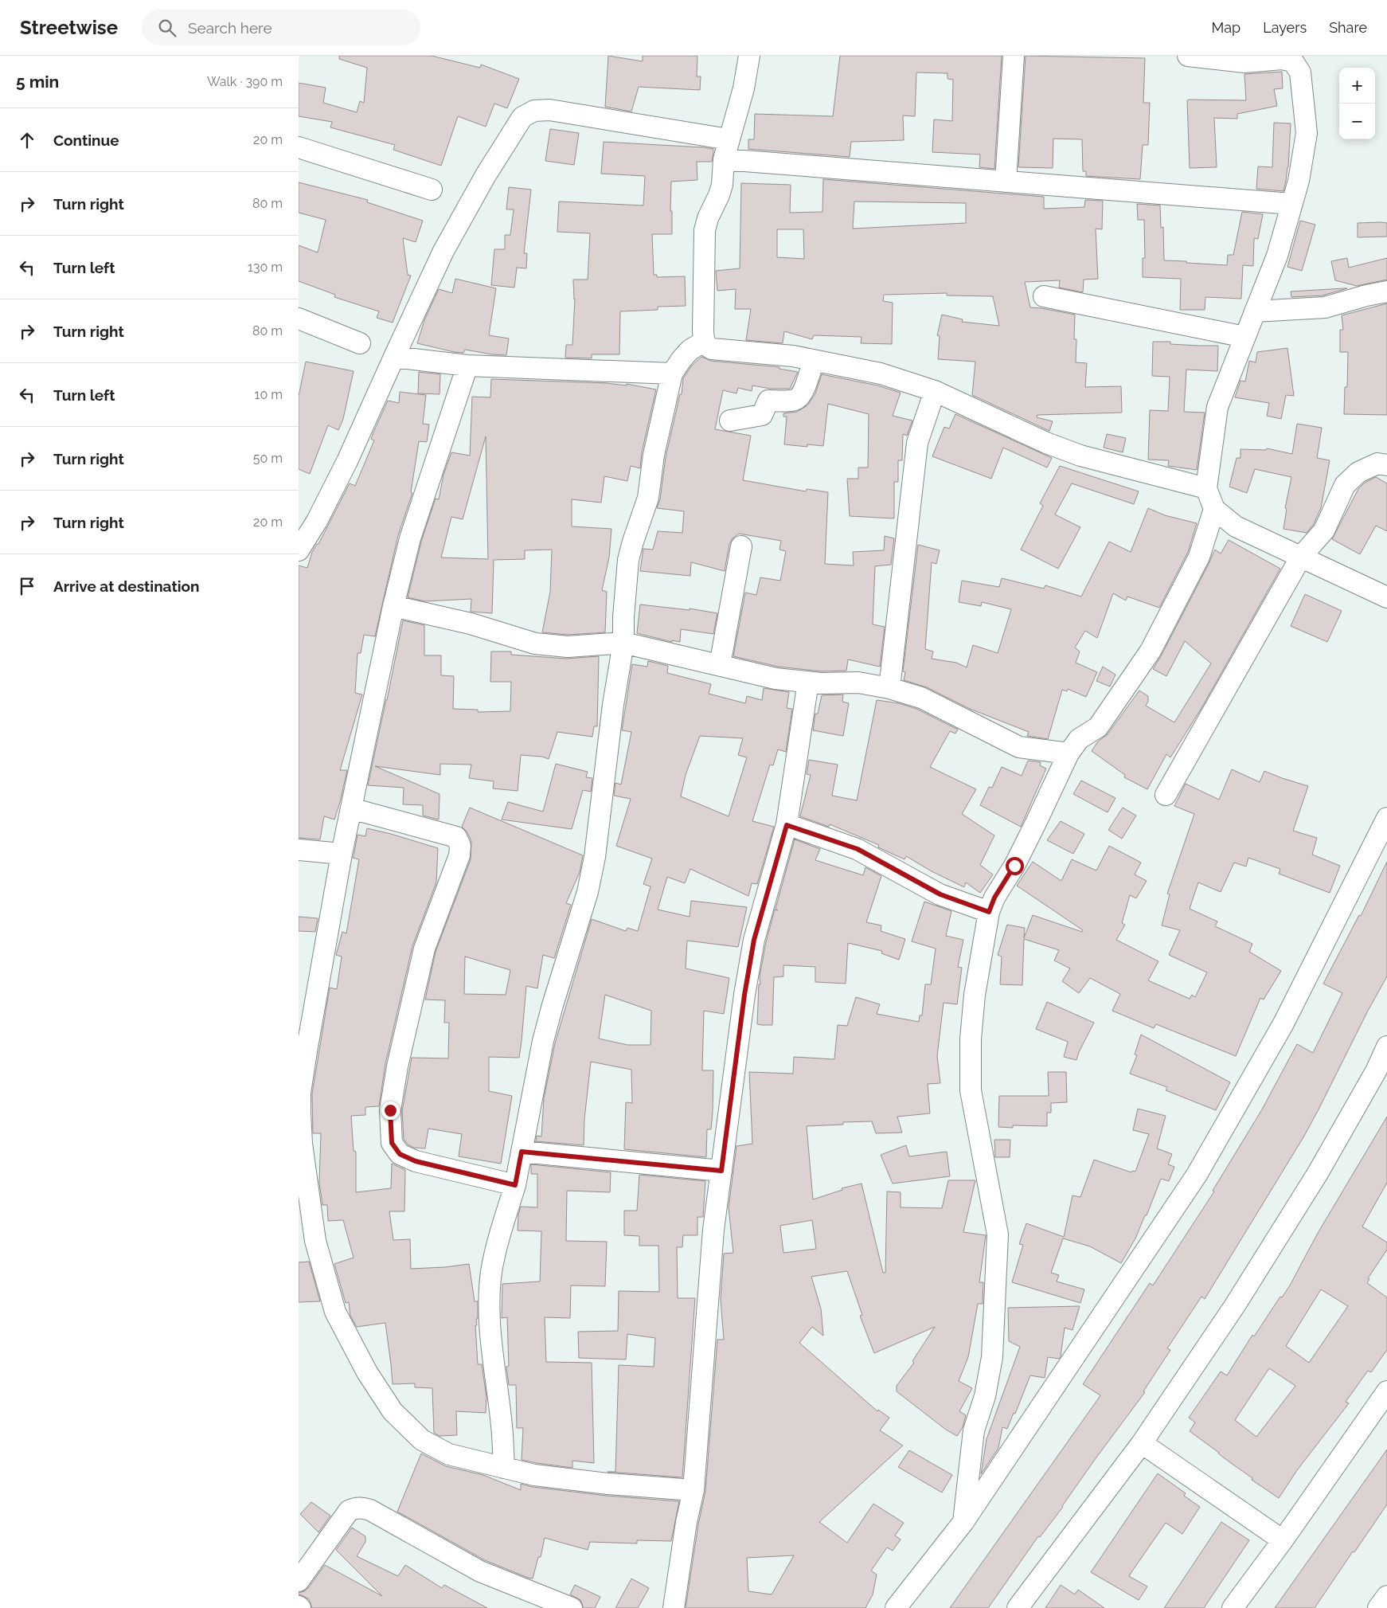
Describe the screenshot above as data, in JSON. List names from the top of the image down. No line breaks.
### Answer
{"page":{"header":"Streetwise","search":"Search here","nav":["Map","Layers","Share"],"heading":["5 min","Walk · 390 m"],"map_buttons":["+","−"],"list":[["Continue","20 m"],["Turn right","80 m"],["Turn left","130 m"],["Turn right","80 m"],["Turn left","10 m"],["Turn right","50 m"],["Turn right","20 m"],"Arrive at destination"]}}
